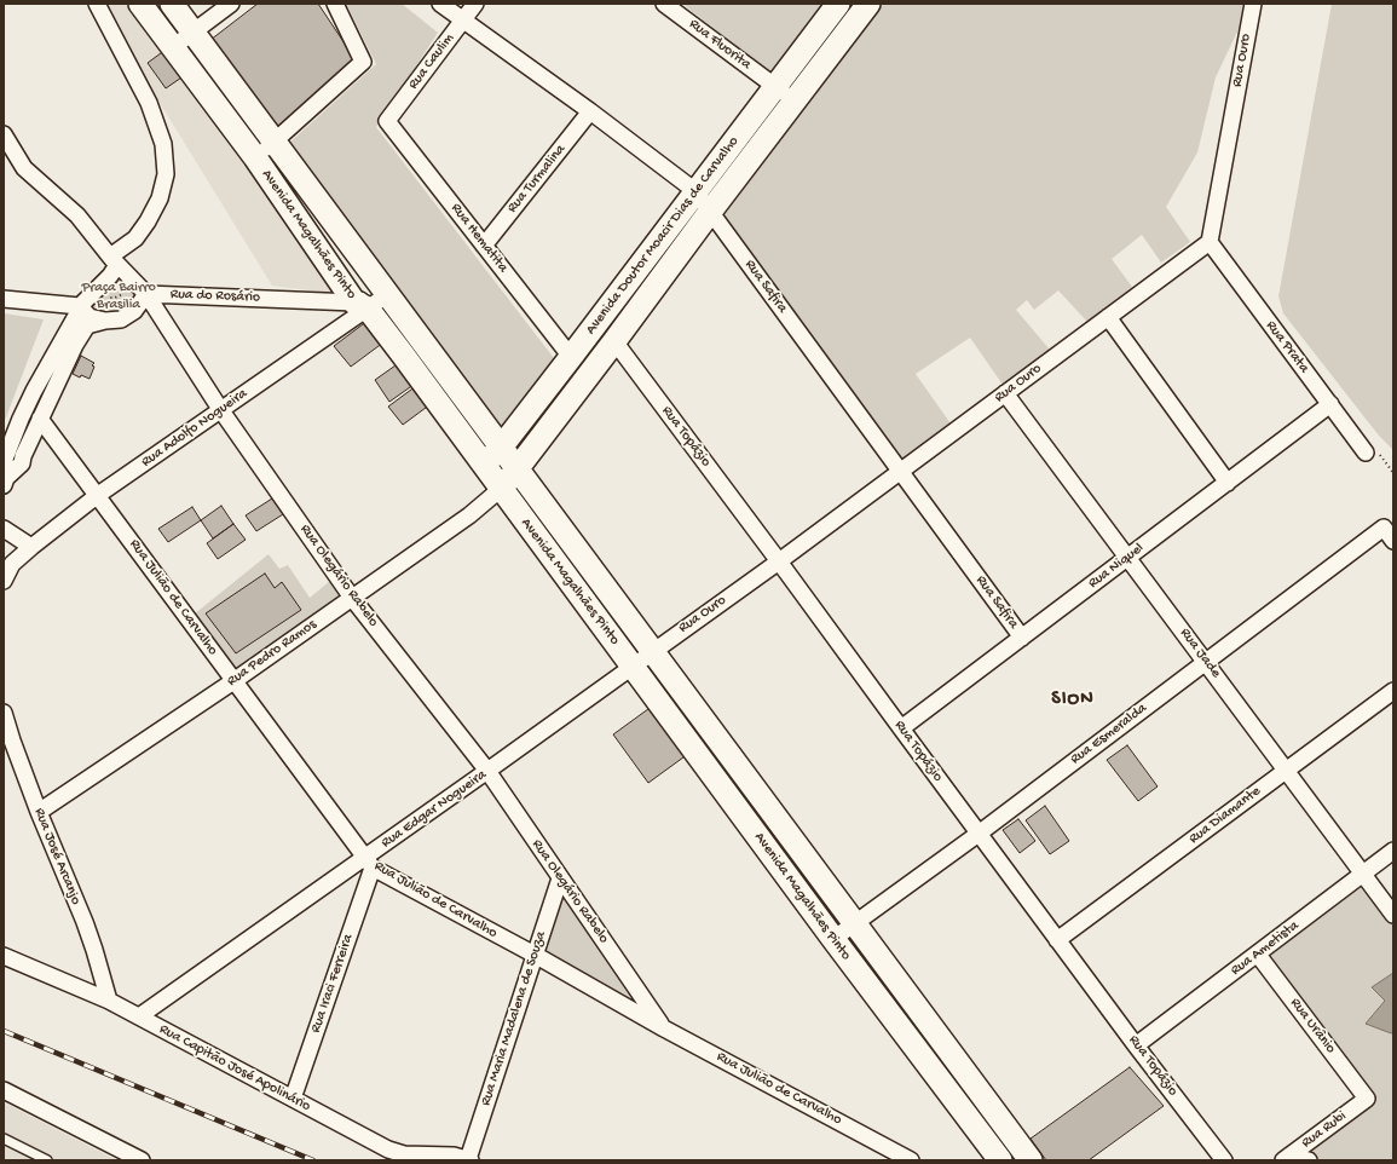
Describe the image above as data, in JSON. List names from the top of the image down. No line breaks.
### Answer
{"streets":{"main road":["Avenida Magalhães Pinto","Avenida Doutor Moacir Dias de Carvalho"],"street":["Rua Fluorita","Rua Ouro","Rua Caulim","Rua Turmalina","Rua Hematita","Rua Safira","Rua do Rosário","Rua Prata","Rua Adolfo Nogueira","Rua Topázio","Rua Niquel","Rua Olegário Rabelo","Rua Julião de Carvalho","Rua Pedro Ramos","Rua Jade","Rua Esmeralda","Rua Edgar Nogueira","Rua Diamante","Rua José Arcanjo","Rua Ametista","Rua Iraci Ferreira","Rua Maria Madalena de Souza","Rua Urânio","Rua Capitão José Apolinário","Rua Rubi"]},"crossings":[["Rua Fluorita","Avenida Doutor Moacir Dias de Carvalho"],["Rua Ouro","Avenida Magalhães Pinto"],["Rua Ouro","Rua Safira"],["Rua Ouro","Rua Prata"],["Rua Ouro","Rua Topázio"],["Rua Ouro","Rua Jade"],["Rua Ouro","Rua Edgar Nogueira"],["Rua Caulim","Rua Hematita"],["Rua Caulim","Rua Safira"],["Rua Turmalina","Rua Hematita"],["Rua Turmalina","Rua Safira"],["Avenida Magalhães Pinto","Avenida Doutor Moacir Dias de Carvalho"],["Avenida Magalhães Pinto","Rua do Rosário"],["Avenida Magalhães Pinto","Rua Adolfo Nogueira"],["Avenida Magalhães Pinto","Rua Pedro Ramos"],["Avenida Magalhães Pinto","Rua Esmeralda"],["Avenida Magalhães Pinto","Rua Edgar Nogueira"],["Avenida Doutor Moacir Dias de Carvalho","Rua Hematita"],["Avenida Doutor Moacir Dias de Carvalho","Rua Safira"],["Avenida Doutor Moacir Dias de Carvalho","Rua Topázio"],["Avenida Doutor Moacir Dias de Carvalho","Rua Pedro Ramos"],["Rua Safira","Rua Niquel"],["Rua do Rosário","Rua Adolfo Nogueira"],["Rua do Rosário","Rua Olegário Rabelo"],["Rua Prata","Rua Niquel"],["Rua Adolfo Nogueira","Rua Olegário Rabelo"],["Rua Adolfo Nogueira","Rua Julião de Carvalho"],["Rua Topázio","Rua Niquel"],["Rua Topázio","Rua Esmeralda"],["Rua Topázio","Rua Diamante"],["Rua Topázio","Rua Ametista"],["Rua Niquel","Rua Jade"],["Rua Olegário Rabelo","Rua Julião de Carvalho"],["Rua Olegário Rabelo","Rua Pedro Ramos"],["Rua Olegário Rabelo","Rua Edgar Nogueira"],["Rua Olegário Rabelo","Rua Maria Madalena de Souza"],["Rua Julião de Carvalho","Rua Pedro Ramos"],["Rua Julião de Carvalho","Rua Edgar Nogueira"],["Rua Julião de Carvalho","Rua Iraci Ferreira"],["Rua Julião de Carvalho","Rua Maria Madalena de Souza"],["Rua Pedro Ramos","Rua José Arcanjo"],["Rua Jade","Rua Esmeralda"],["Rua Jade","Rua Diamante"],["Rua Jade","Rua Ametista"],["Rua Edgar Nogueira","Rua Iraci Ferreira"],["Rua Edgar Nogueira","Rua Capitão José Apolinário"],["Rua José Arcanjo","Rua Capitão José Apolinário"],["Rua Ametista","Rua Urânio"],["Rua Iraci Ferreira","Rua Capitão José Apolinário"],["Rua Maria Madalena de Souza","Rua Capitão José Apolinário"],["Rua Urânio","Rua Rubi"]],"districts":["SION"],"parks":["Praça Bairro Brasilia"]}
